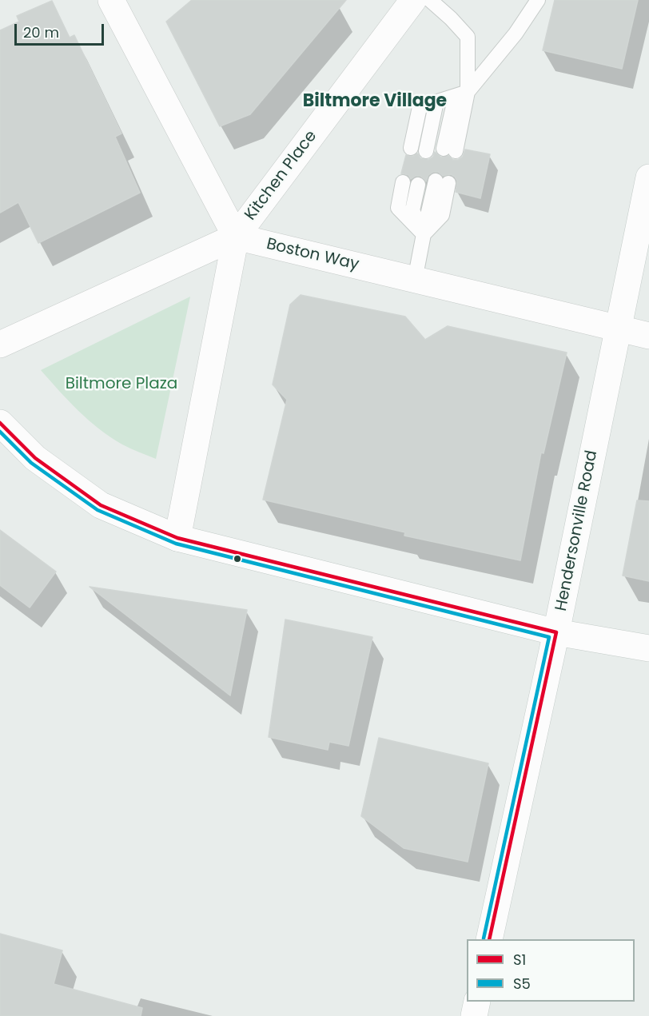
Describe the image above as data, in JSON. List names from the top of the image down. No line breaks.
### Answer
{"streets":{"street":["Kitchen Place","Boston Way","Hendersonville Road"]},"crossings":[["Kitchen Place","Boston Way"],["Boston Way","Hendersonville Road"]],"districts":["Biltmore Village"],"parks":["Biltmore Plaza"],"lines":["transit line S1","transit line S5"],"legend":["S1","S5"],"scale_bar":"20 m"}
